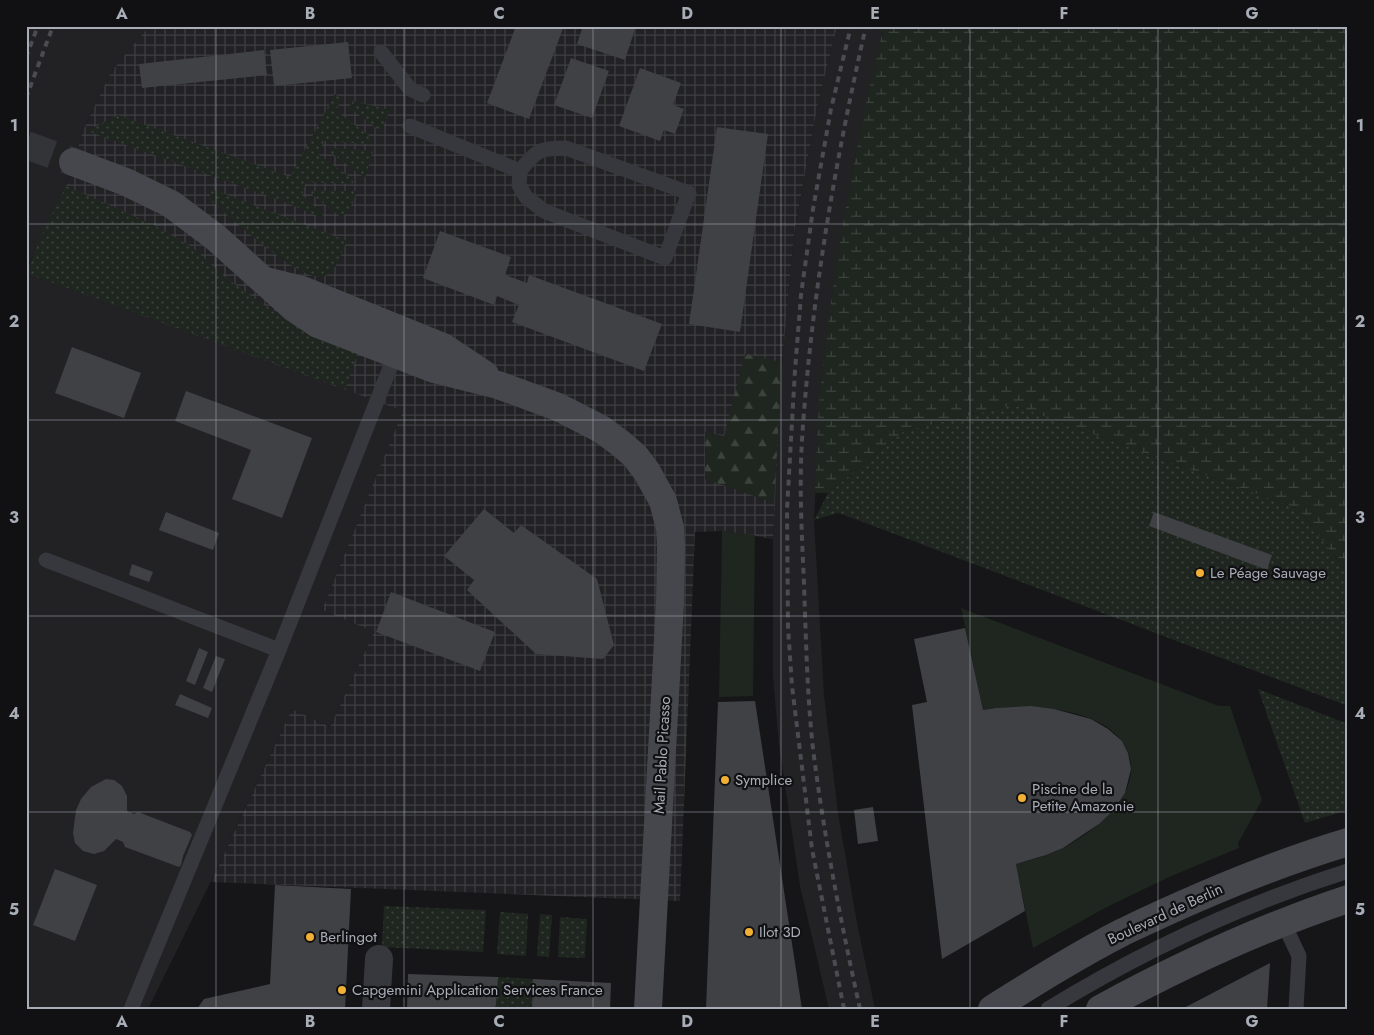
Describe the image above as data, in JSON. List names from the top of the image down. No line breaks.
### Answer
{"streets":{"street":["Mail Pablo Picasso","Boulevard de Berlin"]},"places":["Le Péage Sauvage","Symplice","Piscine de la Petite Amazonie","Ilot 3D","Berlingot","Capgemini Application Services France"],"grid":{"columns":["A","B","C","D","E","F","G"],"rows":["1","2","3","4","5"]}}
